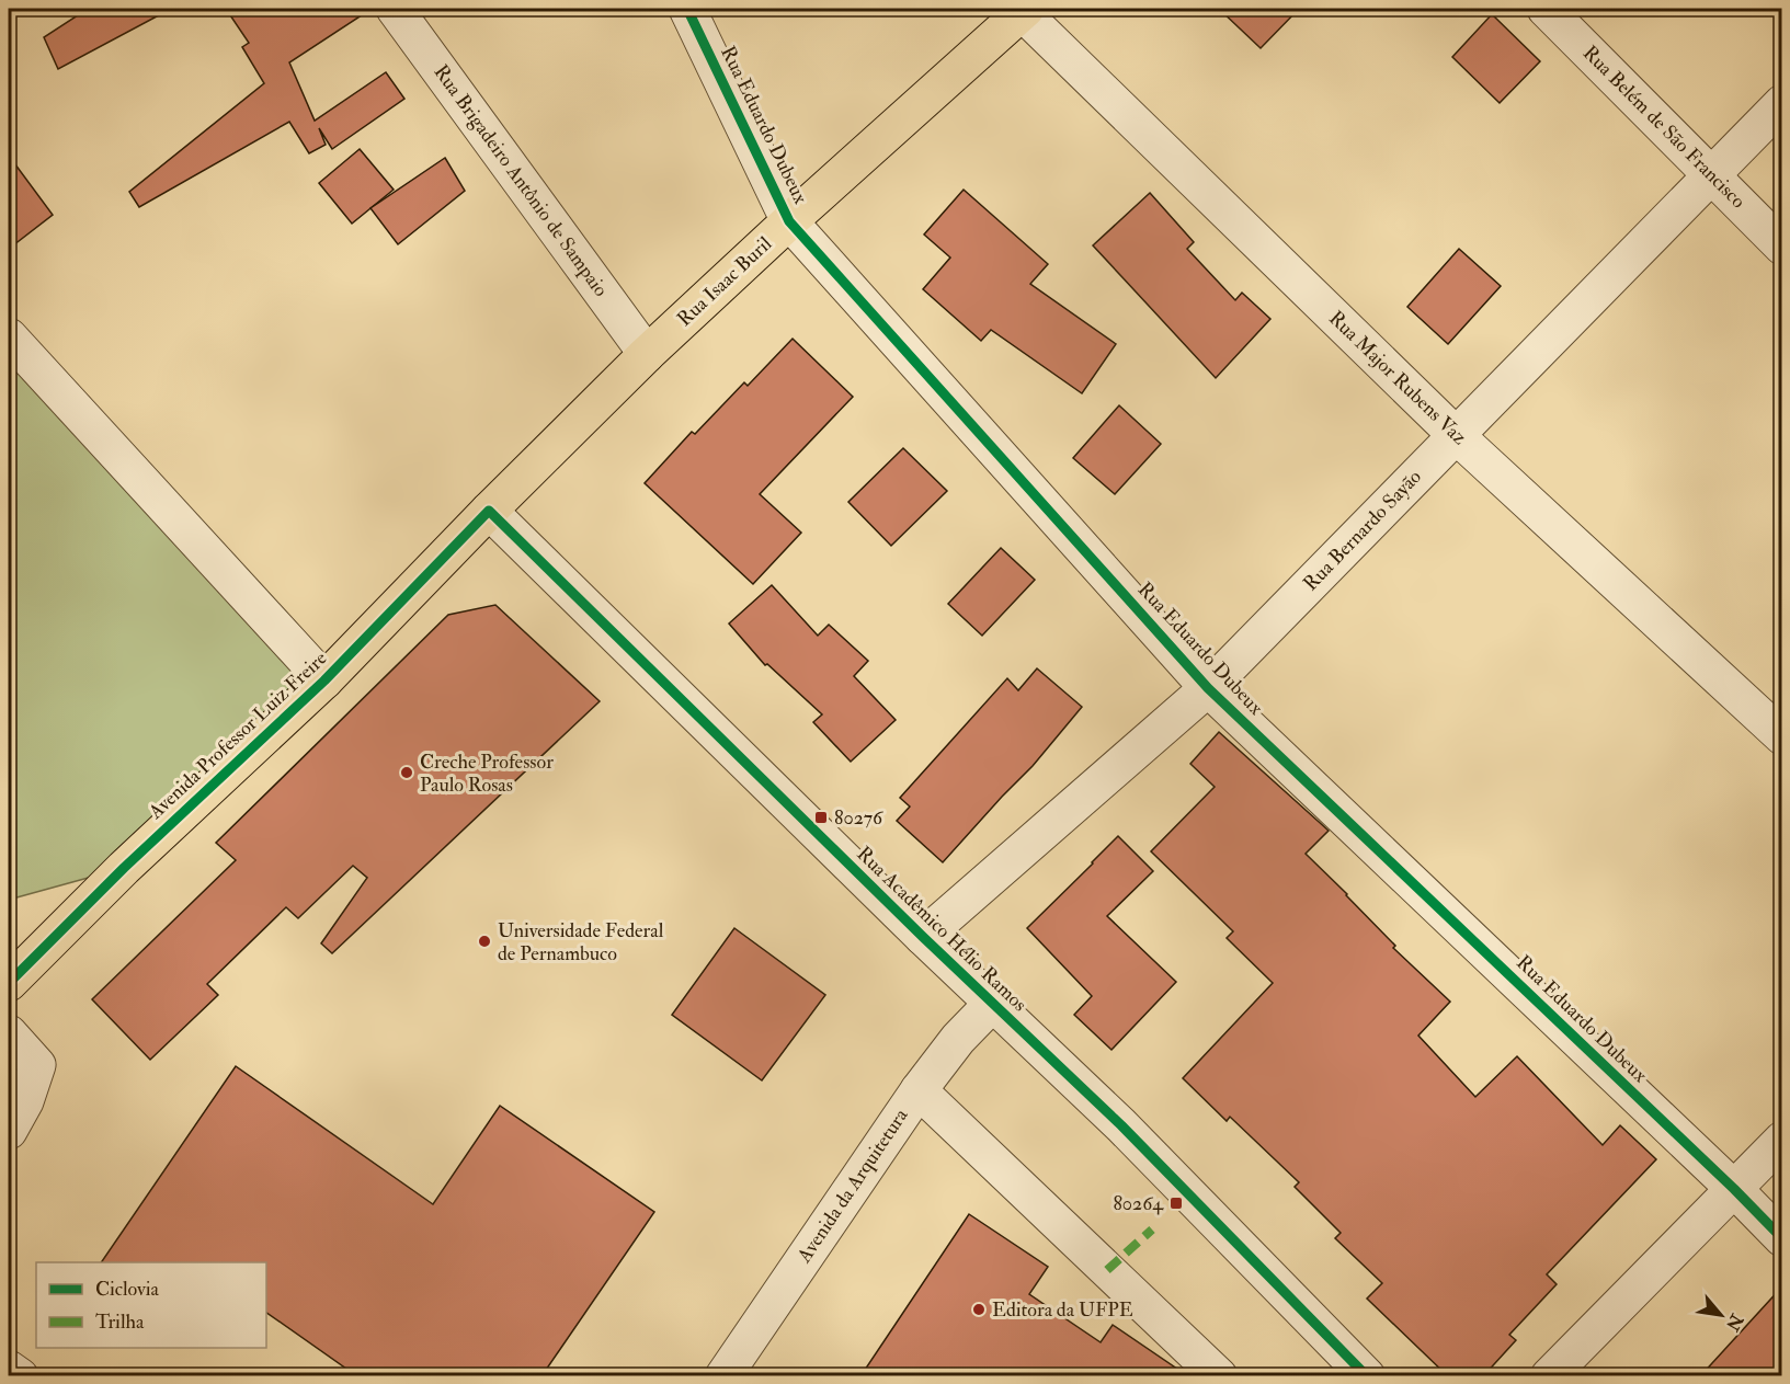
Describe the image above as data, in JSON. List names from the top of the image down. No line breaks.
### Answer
{"streets":{"main road":["Rua Isaac Buril","Avenida Professor Luiz Freire"],"street":["Rua Eduardo Dubeux","Rua Belém de São Francisco","Rua Brigadeiro Antônio de Sampaio","Rua Major Rubens Vaz","Rua Bernardo Sayão","Rua Acadêmico Hélio Ramos","Avenida da Arquitetura"]},"crossings":[["Rua Eduardo Dubeux","Rua Isaac Buril"],["Rua Eduardo Dubeux","Rua Bernardo Sayão"],["Rua Belém de São Francisco","Rua Bernardo Sayão"],["Rua Brigadeiro Antônio de Sampaio","Rua Isaac Buril"],["Rua Isaac Buril","Rua Major Rubens Vaz"],["Rua Isaac Buril","Avenida Professor Luiz Freire"],["Rua Isaac Buril","Rua Acadêmico Hélio Ramos"],["Rua Major Rubens Vaz","Rua Bernardo Sayão"],["Rua Bernardo Sayão","Rua Acadêmico Hélio Ramos"],["Avenida Professor Luiz Freire","Rua Acadêmico Hélio Ramos"],["Rua Acadêmico Hélio Ramos","Avenida da Arquitetura"]],"places":{"other":["Creche Professor Paulo Rosas","Universidade Federal de Pernambuco","Editora da UFPE"],"transit":["80276","80264"]},"legend":["Ciclovia","Trilha"],"north":"bottom right"}
